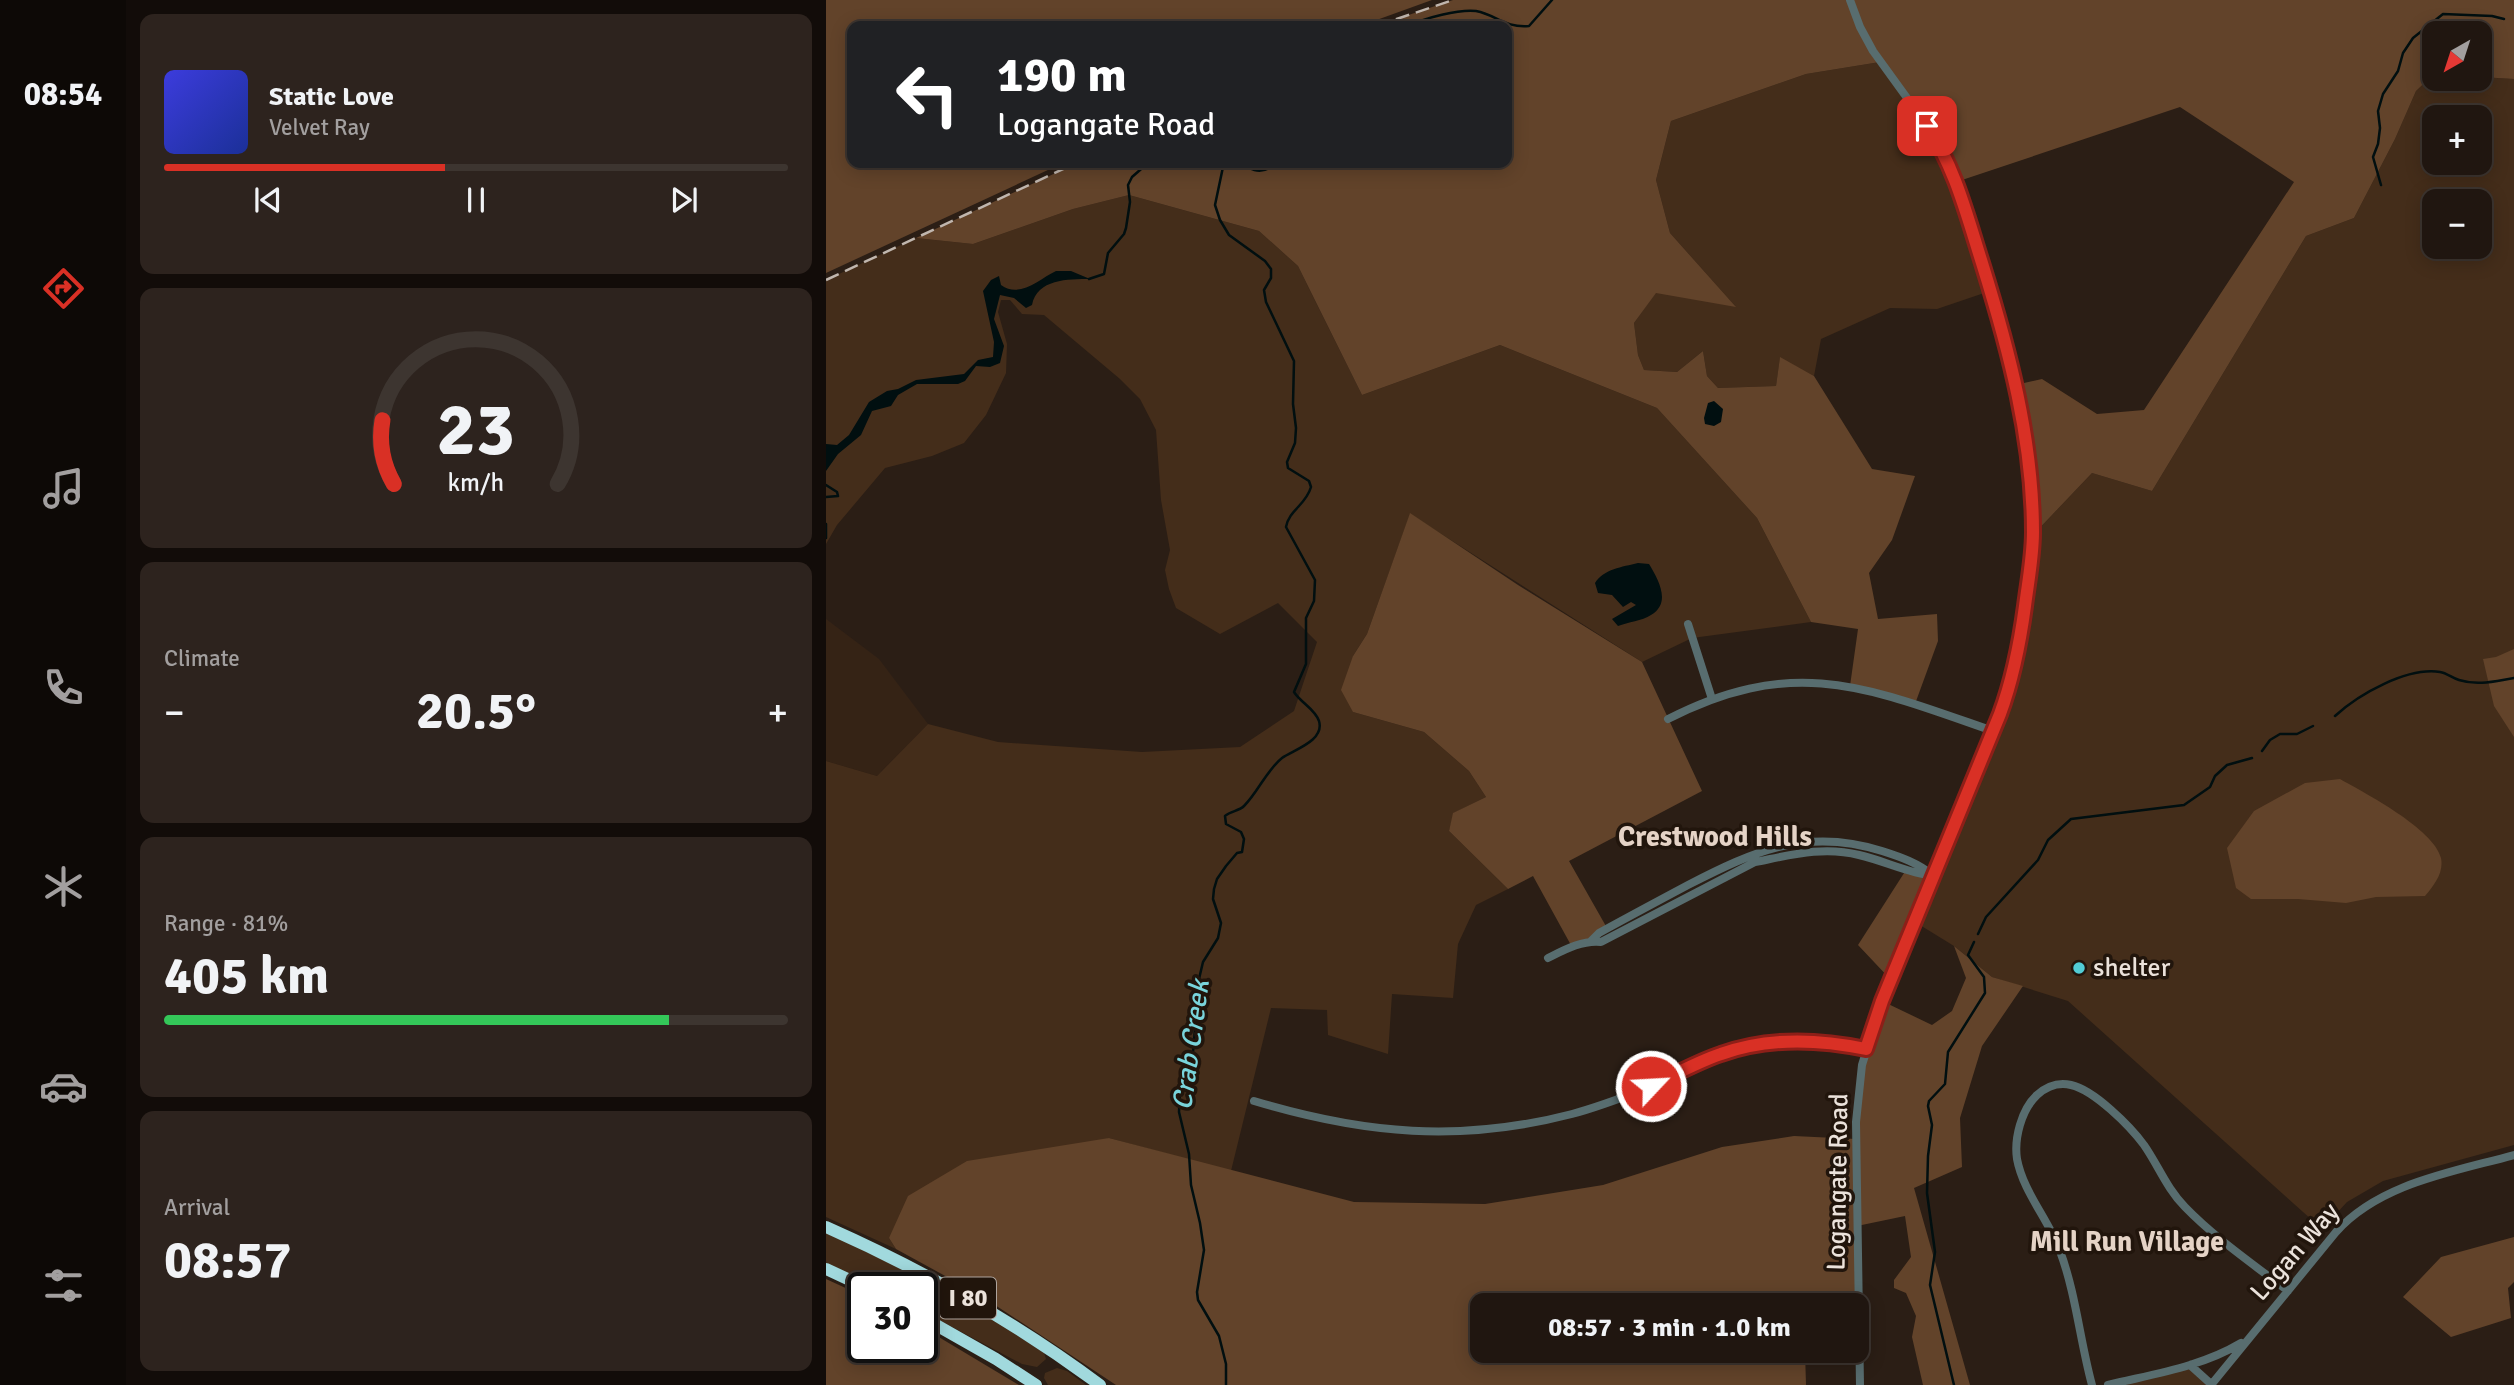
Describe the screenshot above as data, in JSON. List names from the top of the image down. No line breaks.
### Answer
{"streets":{"highway":["I 80"],"street":["Logangate Road","Logan Way"]},"districts":["Crestwood Hills","Mill Run Village"],"water":["Crab Creek"],"places":["shelter"],"north":"bottom left","page":{"tabs":"08:54","map_buttons":["+","−"],"turn":["190 m","Logangate Road"],"song":["Static Love","Velvet Ray"],"tile":["Climate",["Range · 81%","405 km"],["Arrival","08:57"]],"heat":["−","20.5°","+"],"limit":"30","trip":"08:57 · 3 min · 1.0 km","gauge":["23","km/h"]}}
